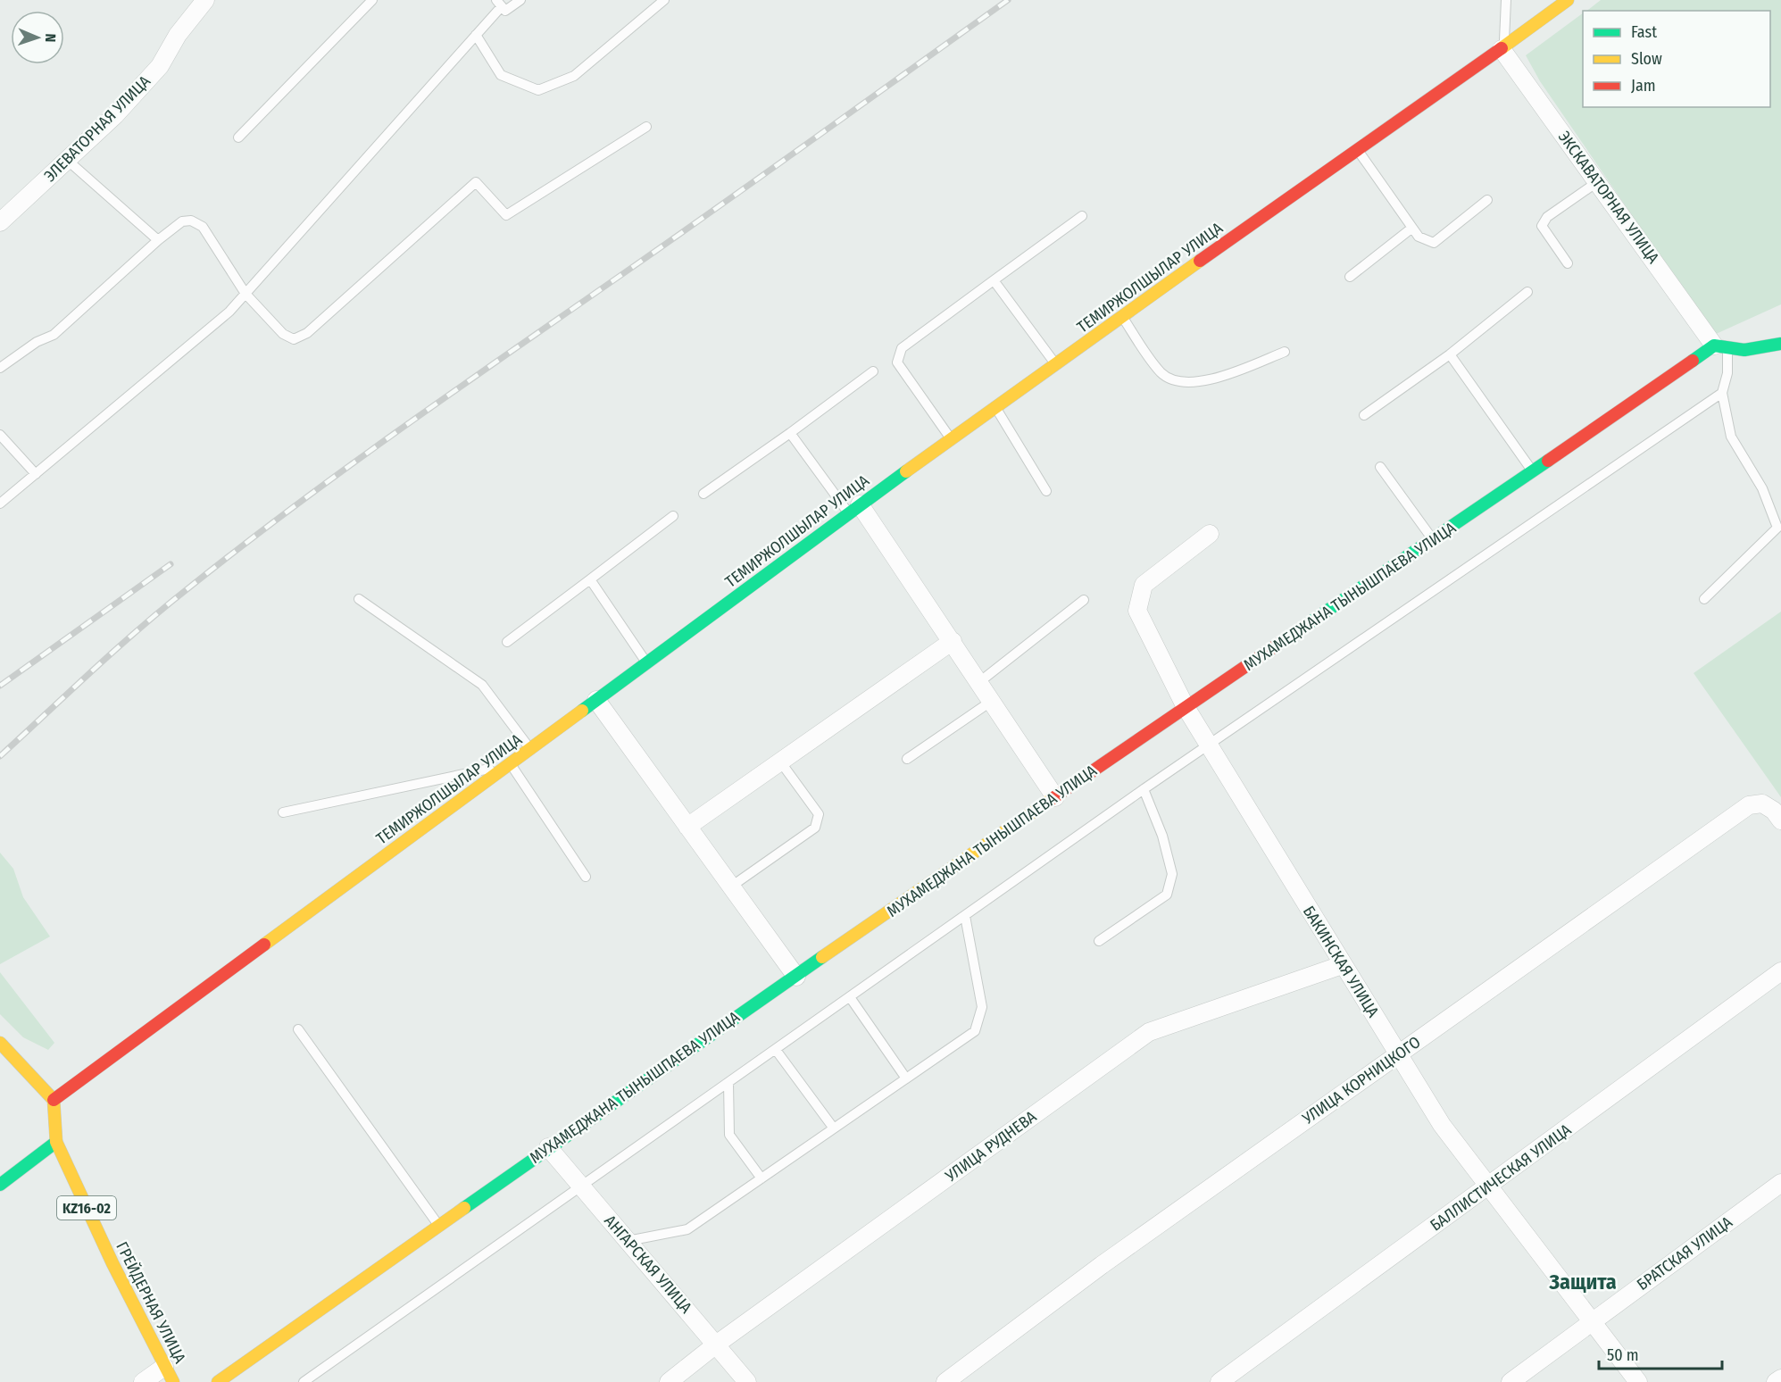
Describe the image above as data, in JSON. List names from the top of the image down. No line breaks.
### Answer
{"streets":{"street":["ЭЛЕВАТОРНАЯ УЛИЦА","ЭКСКАВАТОРНАЯ УЛИЦА","ТЕМИРЖОЛШЫЛАР УЛИЦА","МУХАМЕДЖАНА ТЫНЫШПАЕВА УЛИЦА","БАКИНСКАЯ УЛИЦА","УЛИЦА КОРНИЦКОГО","УЛИЦА РУДНЕВА","БАЛЛИСТИЧЕСКАЯ УЛИЦА","KZ16-02","БРАТСКАЯ УЛИЦА","АНГАРСКАЯ УЛИЦА","ГРЕЙДЕРНАЯ УЛИЦА"]},"crossings":[["ЭКСКАВАТОРНАЯ УЛИЦА","ТЕМИРЖОЛШЫЛАР УЛИЦА"],["ЭКСКАВАТОРНАЯ УЛИЦА","МУХАМЕДЖАНА ТЫНЫШПАЕВА УЛИЦА"],["ТЕМИРЖОЛШЫЛАР УЛИЦА","ГРЕЙДЕРНАЯ УЛИЦА"],["МУХАМЕДЖАНА ТЫНЫШПАЕВА УЛИЦА","БАКИНСКАЯ УЛИЦА"],["МУХАМЕДЖАНА ТЫНЫШПАЕВА УЛИЦА","АНГАРСКАЯ УЛИЦА"],["БАКИНСКАЯ УЛИЦА","УЛИЦА КОРНИЦКОГО"],["БАКИНСКАЯ УЛИЦА","УЛИЦА РУДНЕВА"],["БАКИНСКАЯ УЛИЦА","БАЛЛИСТИЧЕСКАЯ УЛИЦА"],["БАКИНСКАЯ УЛИЦА","БРАТСКАЯ УЛИЦА"],["УЛИЦА РУДНЕВА","АНГАРСКАЯ УЛИЦА"]],"districts":["Защита"],"legend":["Fast","Slow","Jam"],"scale_bar":"50 m","north":"right"}
